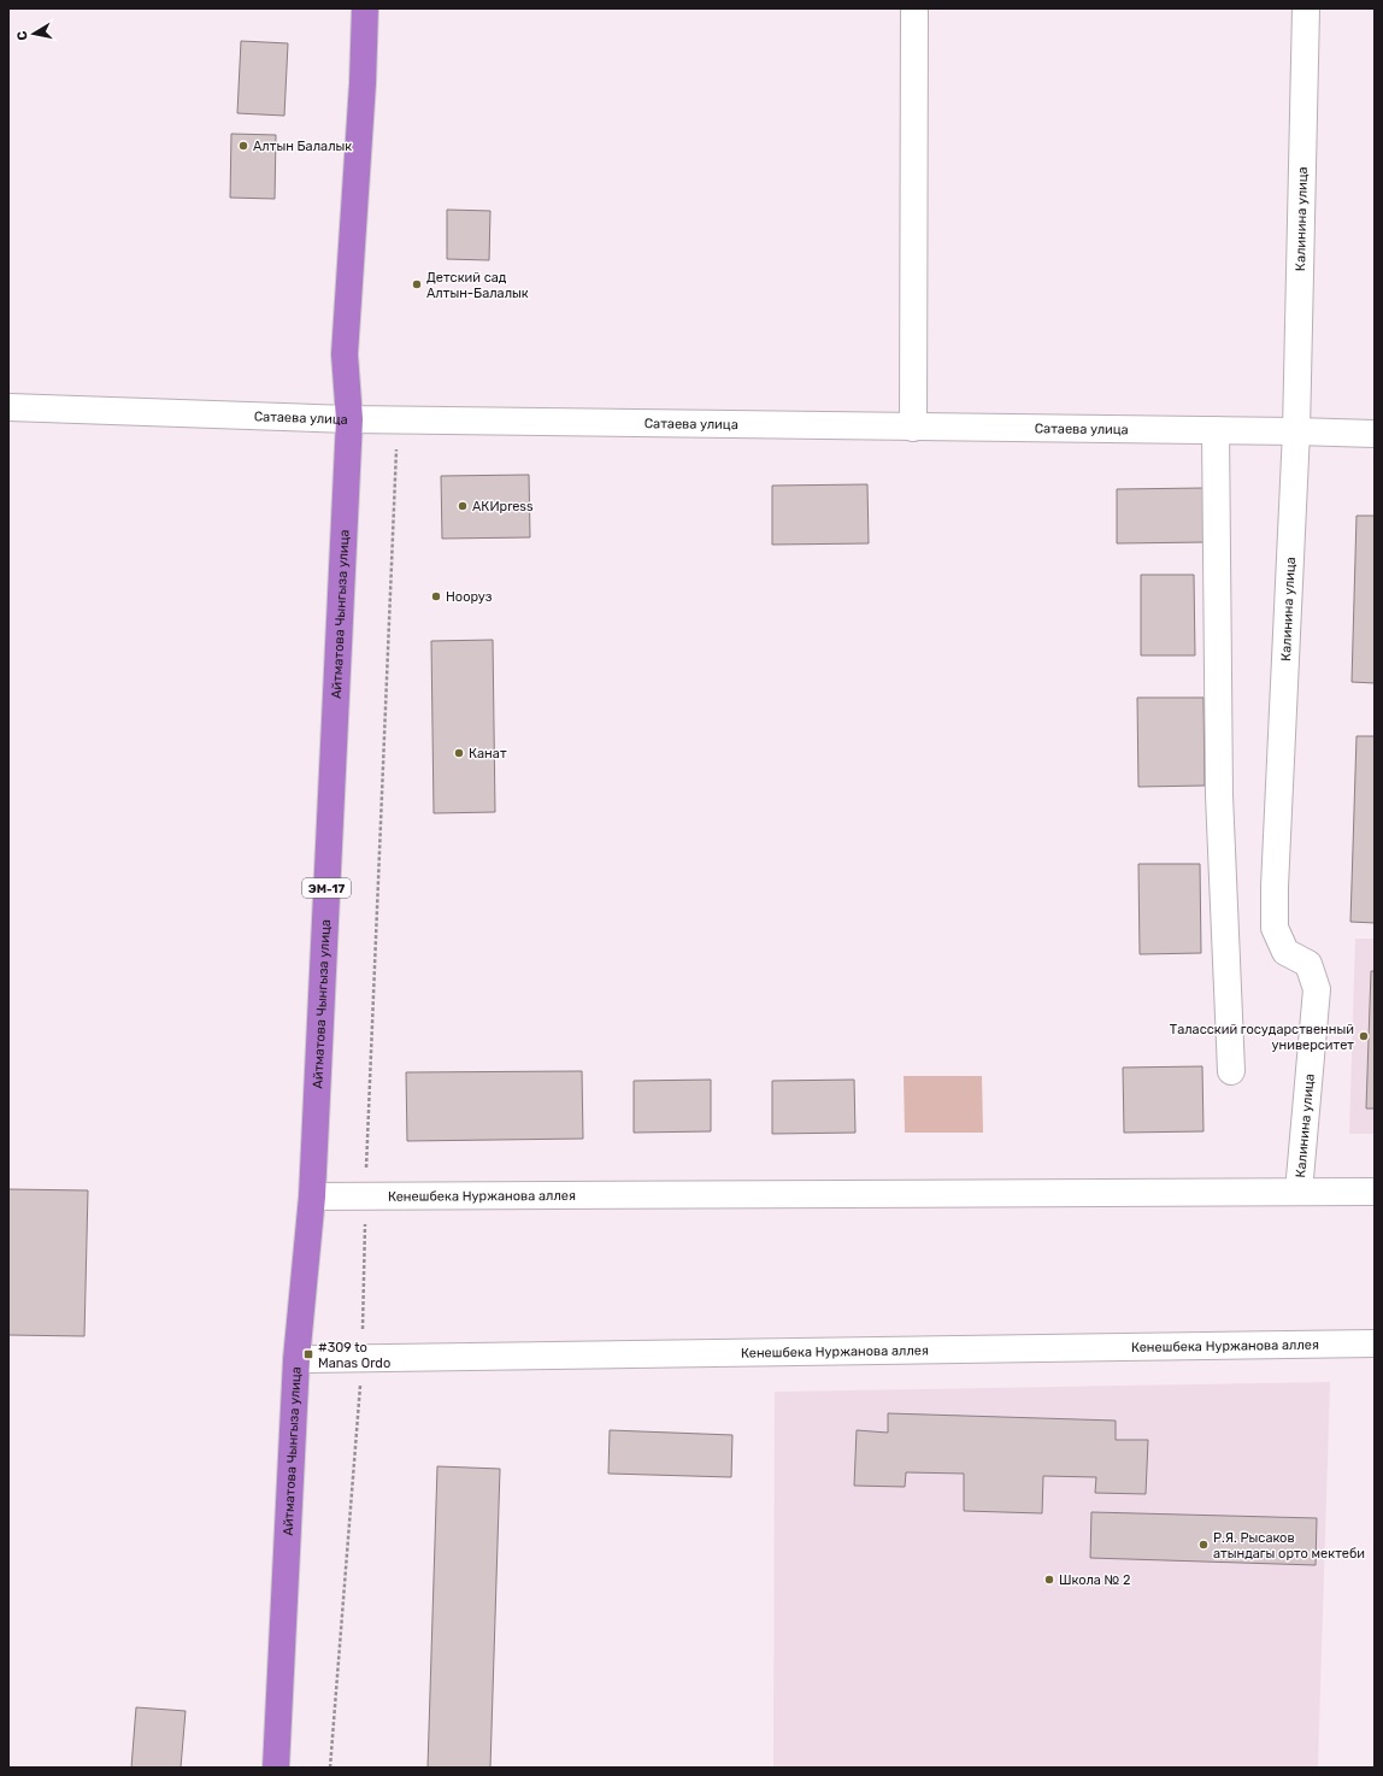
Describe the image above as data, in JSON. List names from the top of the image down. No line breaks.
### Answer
{"streets":{"highway":["Айтматова Чынгыза улица","ЭМ-17"],"street":["Калинина улица","Сатаева улица","Кенешбека Нуржанова аллея"]},"crossings":[["Калинина улица","Сатаева улица"],["Калинина улица","Кенешбека Нуржанова аллея"],["Сатаева улица","Айтматова Чынгыза улица"],["Айтматова Чынгыза улица","Кенешбека Нуржанова аллея"]],"places":{"other":["Алтын Балалык","Детский сад Алтын-Балалык","АКИpress","Нооруз","Канат","Таласский государственный университет","Р.Я. Рысаков атындагы орто мектеби","Школа № 2"],"transit":["#309 to Manas Ordo"]},"north":"left"}
